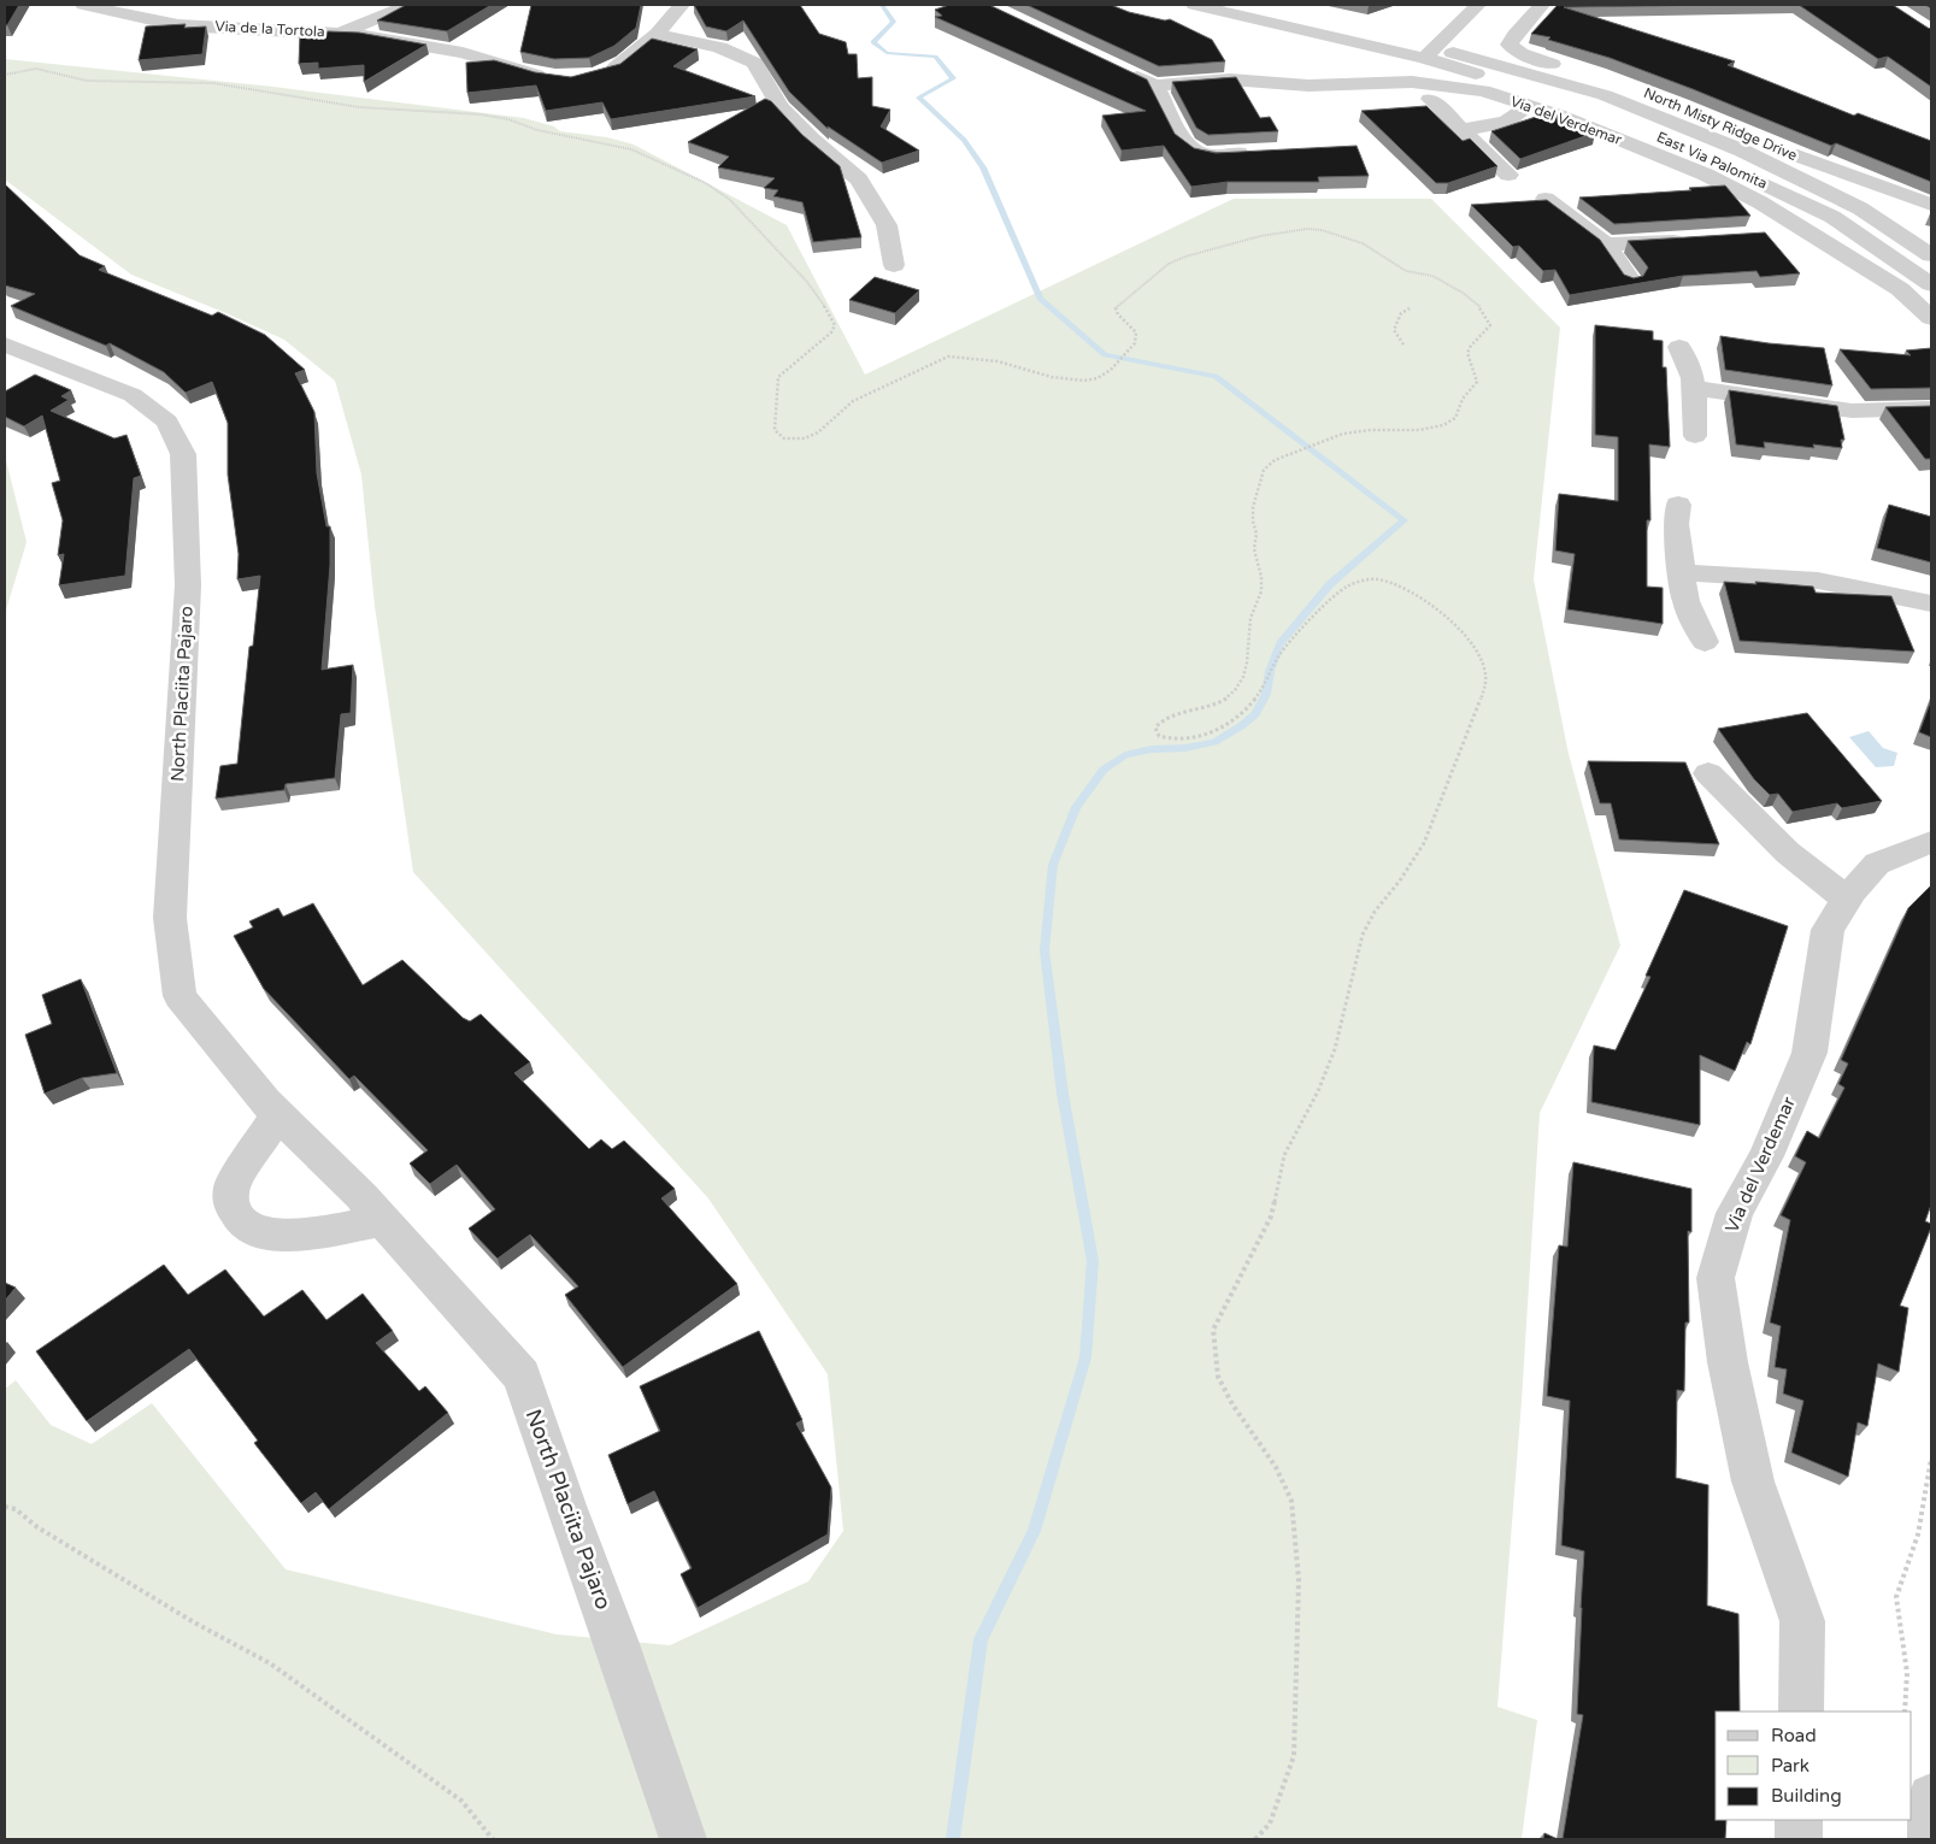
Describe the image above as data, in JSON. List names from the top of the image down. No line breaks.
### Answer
{"streets":{"street":["Via de la Tortola","Via del Verdemar","North Misty Ridge Drive","East Via Palomita","North Placiita Pajaro"]},"legend":["Road","Park","Building"]}
